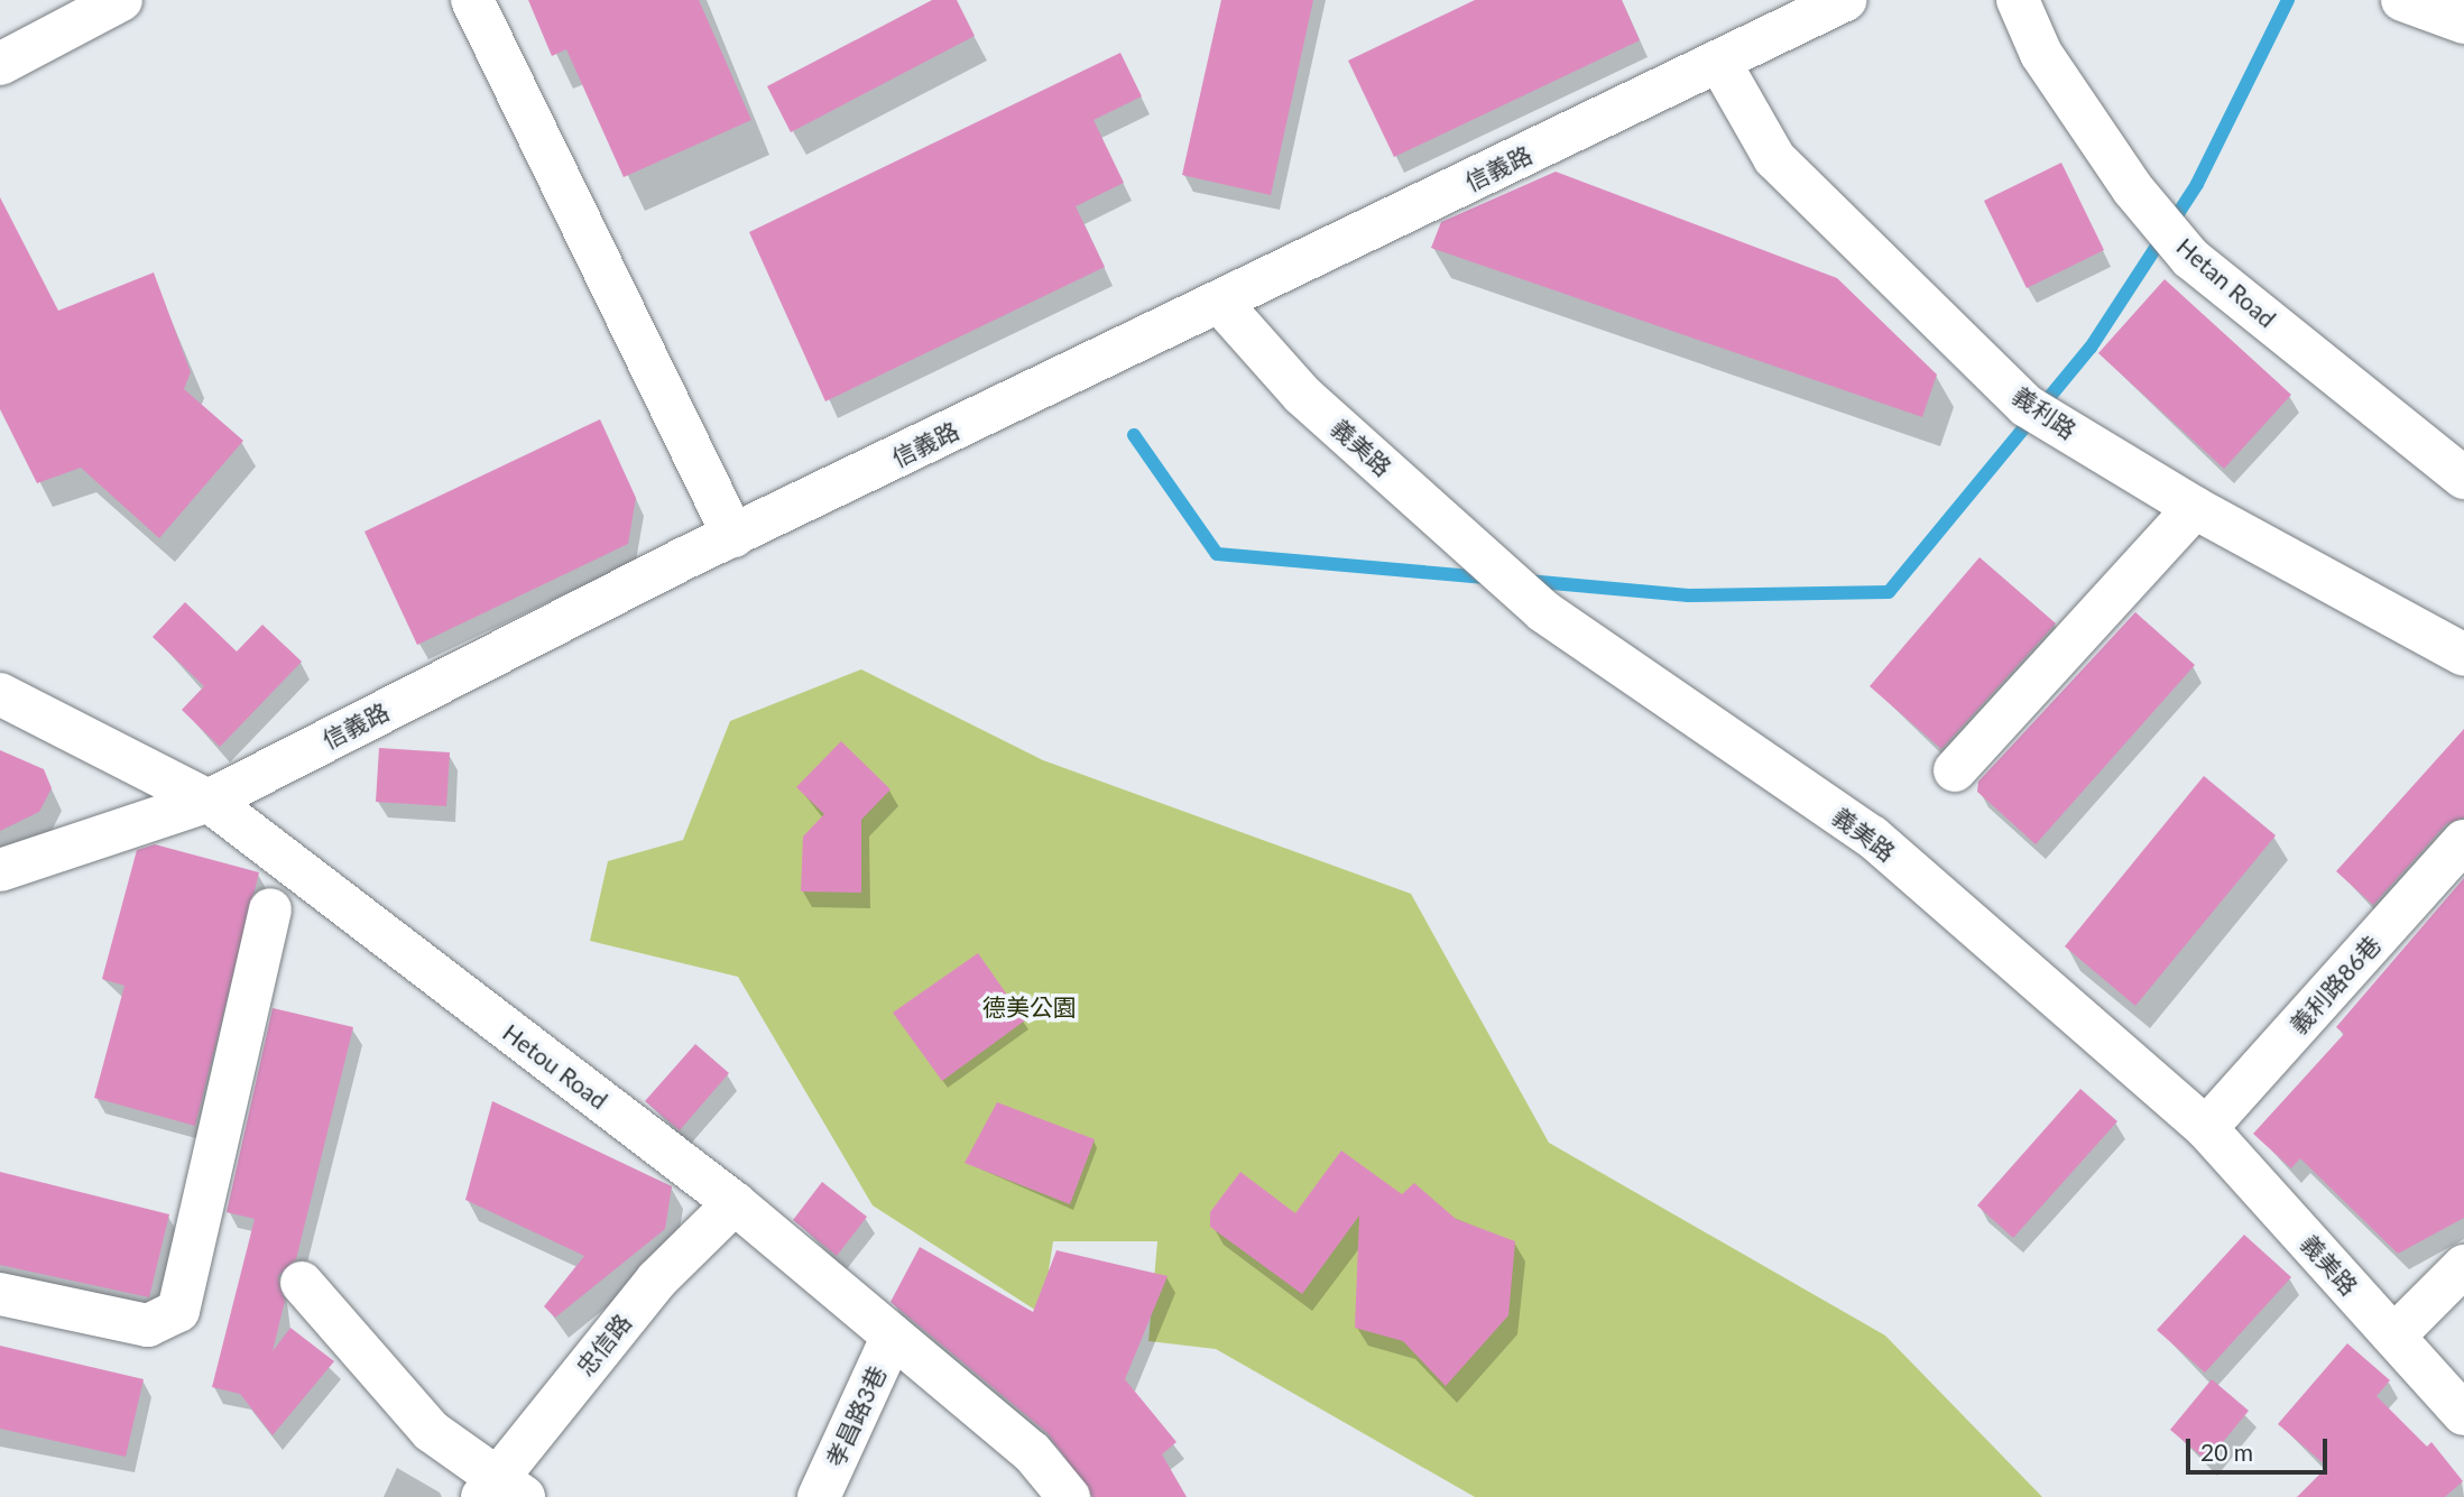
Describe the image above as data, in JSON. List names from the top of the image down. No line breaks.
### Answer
{"streets":{"street":["信義路","Hetan Road","義利路","義美路","義利路86巷","Hetou Road","忠信路","孝昌路3巷"]},"crossings":[["信義路","義利路"],["信義路","義美路"],["信義路","Hetou Road"],["義美路","義利路86巷"],["Hetou Road","忠信路"],["Hetou Road","孝昌路3巷"]],"parks":["德美公園"],"scale_bar":"20 m"}
